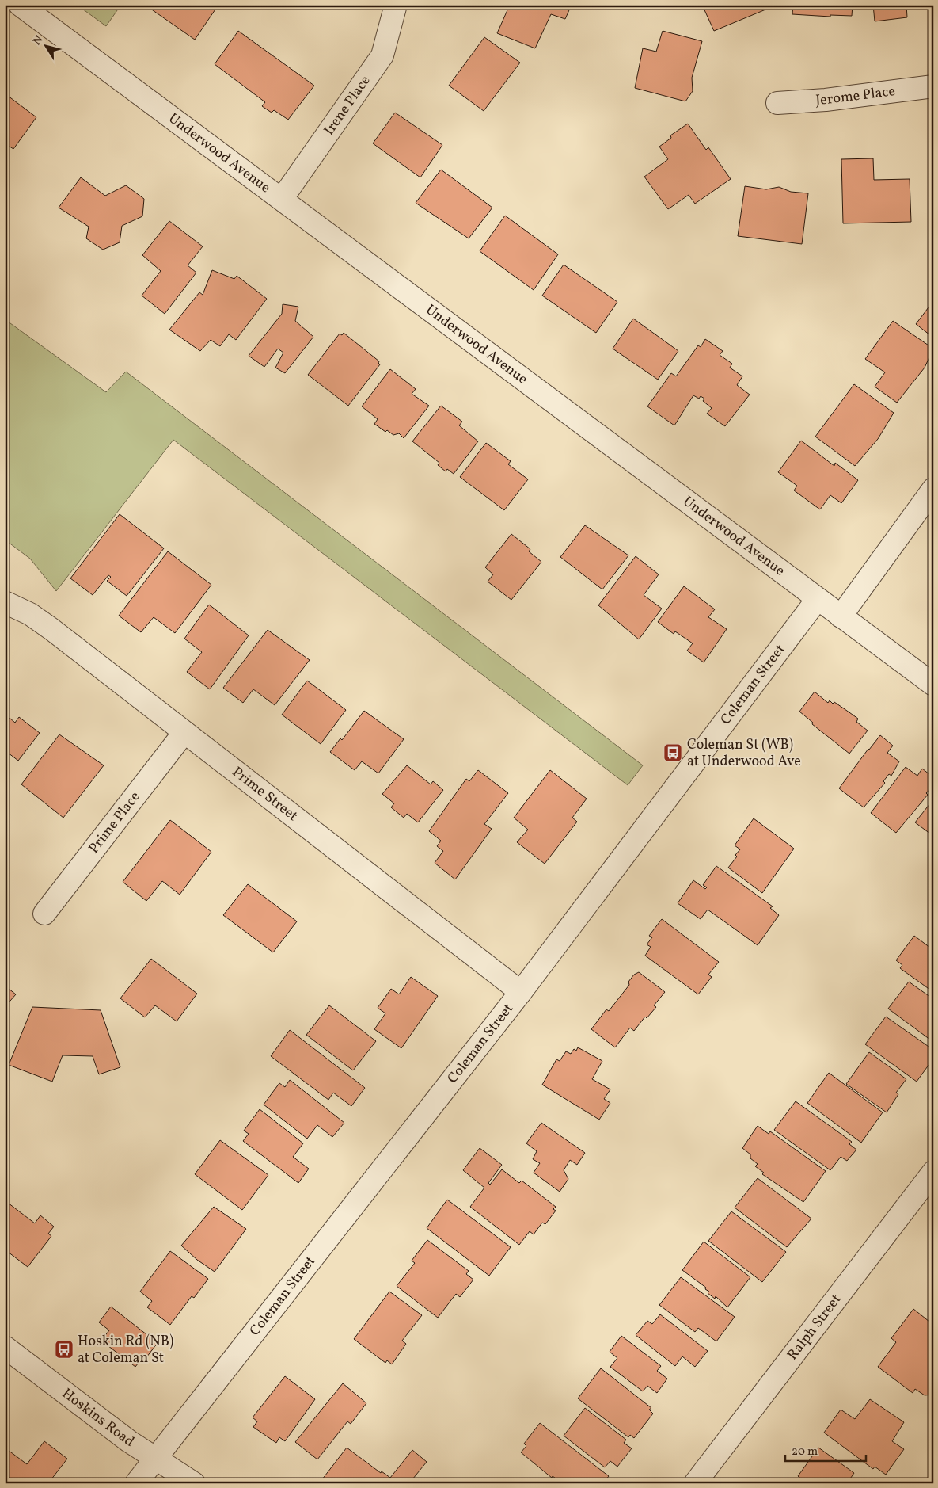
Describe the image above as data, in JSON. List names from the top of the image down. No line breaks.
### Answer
{"streets":{"street":["Jerome Place","Irene Place","Underwood Avenue","Coleman Street","Prime Street","Prime Place","Ralph Street","Hoskins Road"]},"crossings":[["Irene Place","Underwood Avenue"],["Underwood Avenue","Coleman Street"],["Coleman Street","Prime Street"],["Coleman Street","Hoskins Road"],["Prime Street","Prime Place"]],"places":{"bus stop":["Coleman St (WB) at Underwood Ave","Hoskin Rd (NB) at Coleman St"]},"scale_bar":"20 m","north":"top left"}
